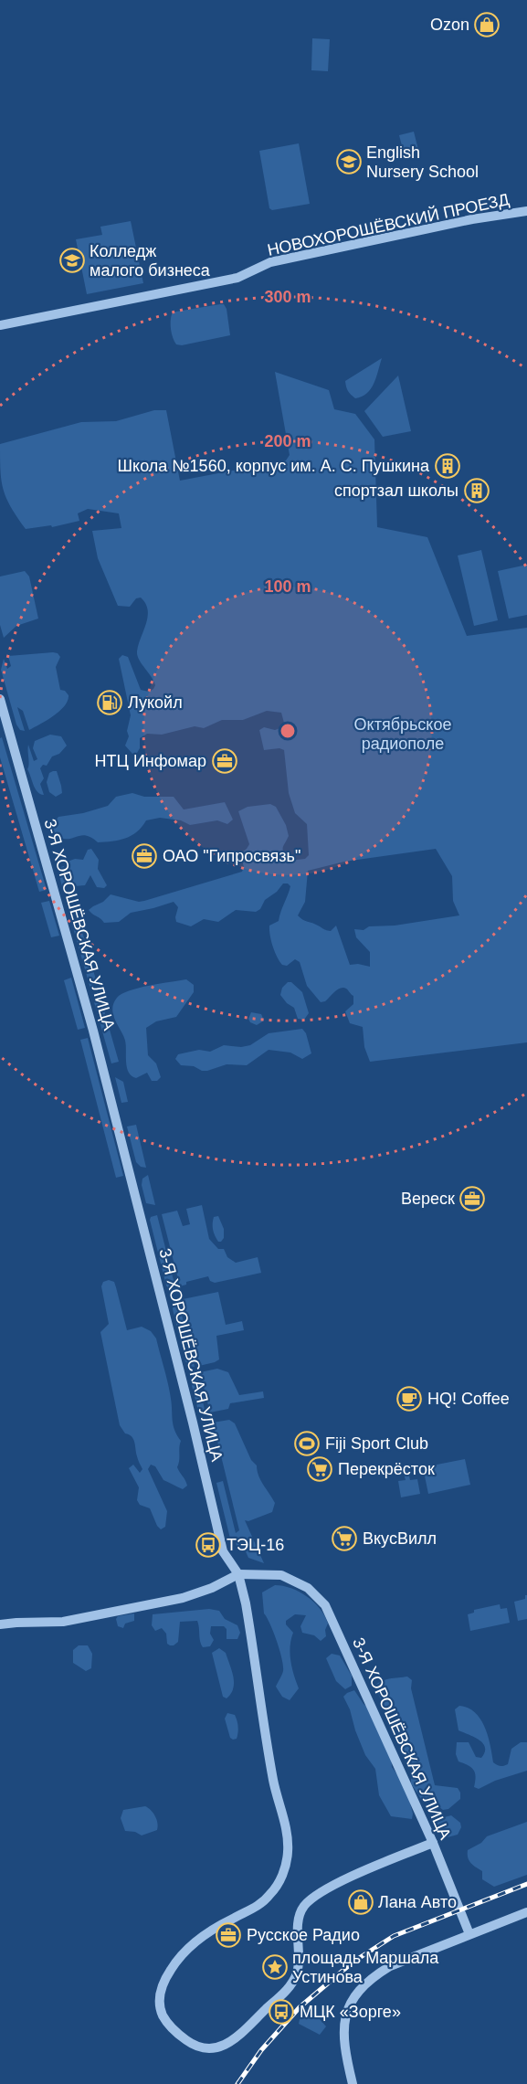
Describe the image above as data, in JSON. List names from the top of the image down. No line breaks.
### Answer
{"streets":{"street":["НОВОХОРОШЁВСКИЙ ПРОЕЗД","3-Я ХОРОШЁВСКАЯ УЛИЦА"]},"parks":["Октябрьское радиополе"],"places":{"shop":["Ozon","Лана Авто"],"school or university":["English Nursery School","Колледж малого бизнеса"],"building":["Школа №1560, корпус им. А. С. Пушкина","спортзал школы"],"fuel station":["Лукойл"],"office":["НТЦ Инфомар","ОАО \"Гипросвязь\"","Вереск","Русское Радио"],"cafe":["HQ! Coffee"],"sports":["Fiji Sport Club"],"supermarket":["Перекрёсток","ВкусВилл"],"bus stop":["ТЭЦ-16","МЦК «Зорге»"],"place":["площадь Маршала Устинова"]},"rings":["300 m","200 m","100 m"]}
